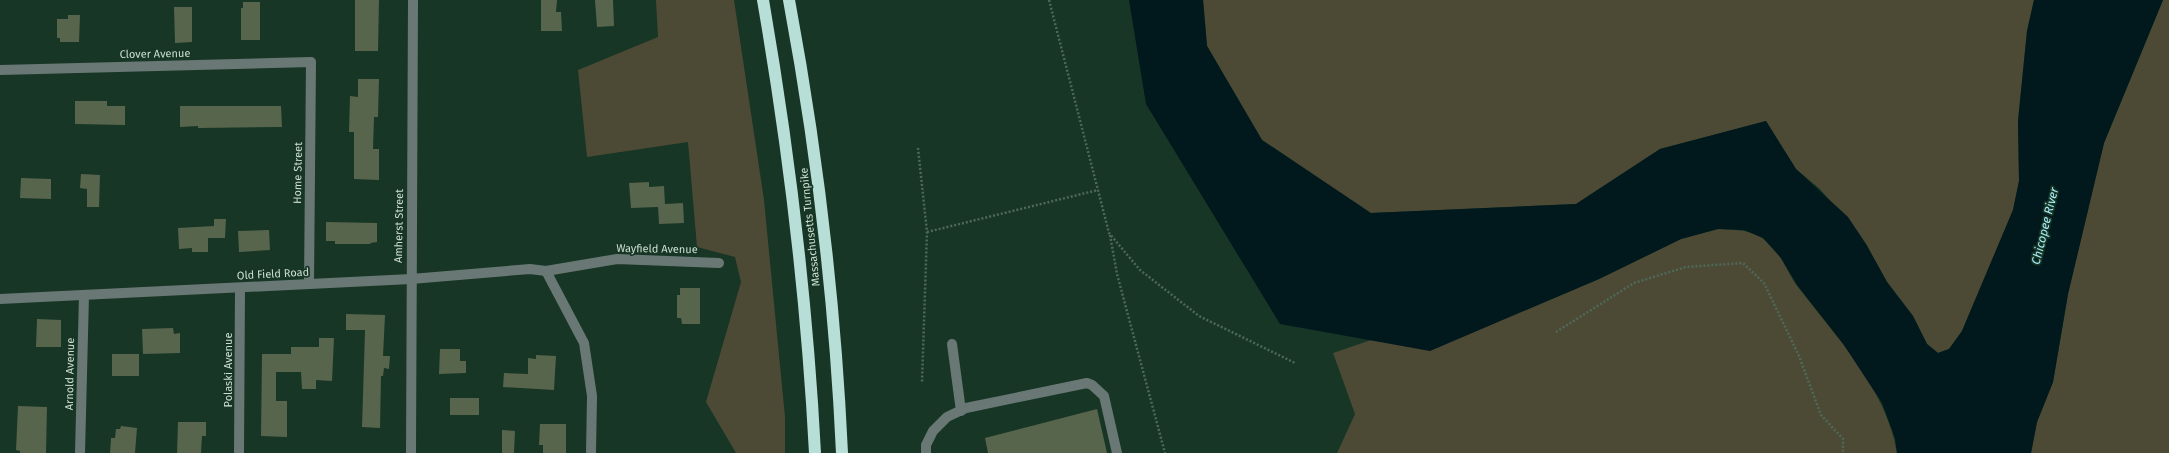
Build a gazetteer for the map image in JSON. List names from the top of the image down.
{
  "streets": {
    "highway": ["Massachusetts Turnpike"],
    "street": [
      "Clover Avenue",
      "Home Street",
      "Amherst Street",
      "Wayfield Avenue",
      "Old Field Road",
      "Polaski Avenue",
      "Arnold Avenue"
    ]
  },
  "crossings": [
    ["Clover Avenue", "Home Street"],
    ["Home Street", "Old Field Road"],
    ["Amherst Street", "Old Field Road"],
    ["Wayfield Avenue", "Old Field Road"],
    ["Old Field Road", "Polaski Avenue"],
    ["Old Field Road", "Arnold Avenue"]
  ],
  "water": ["Chicopee River"]
}
